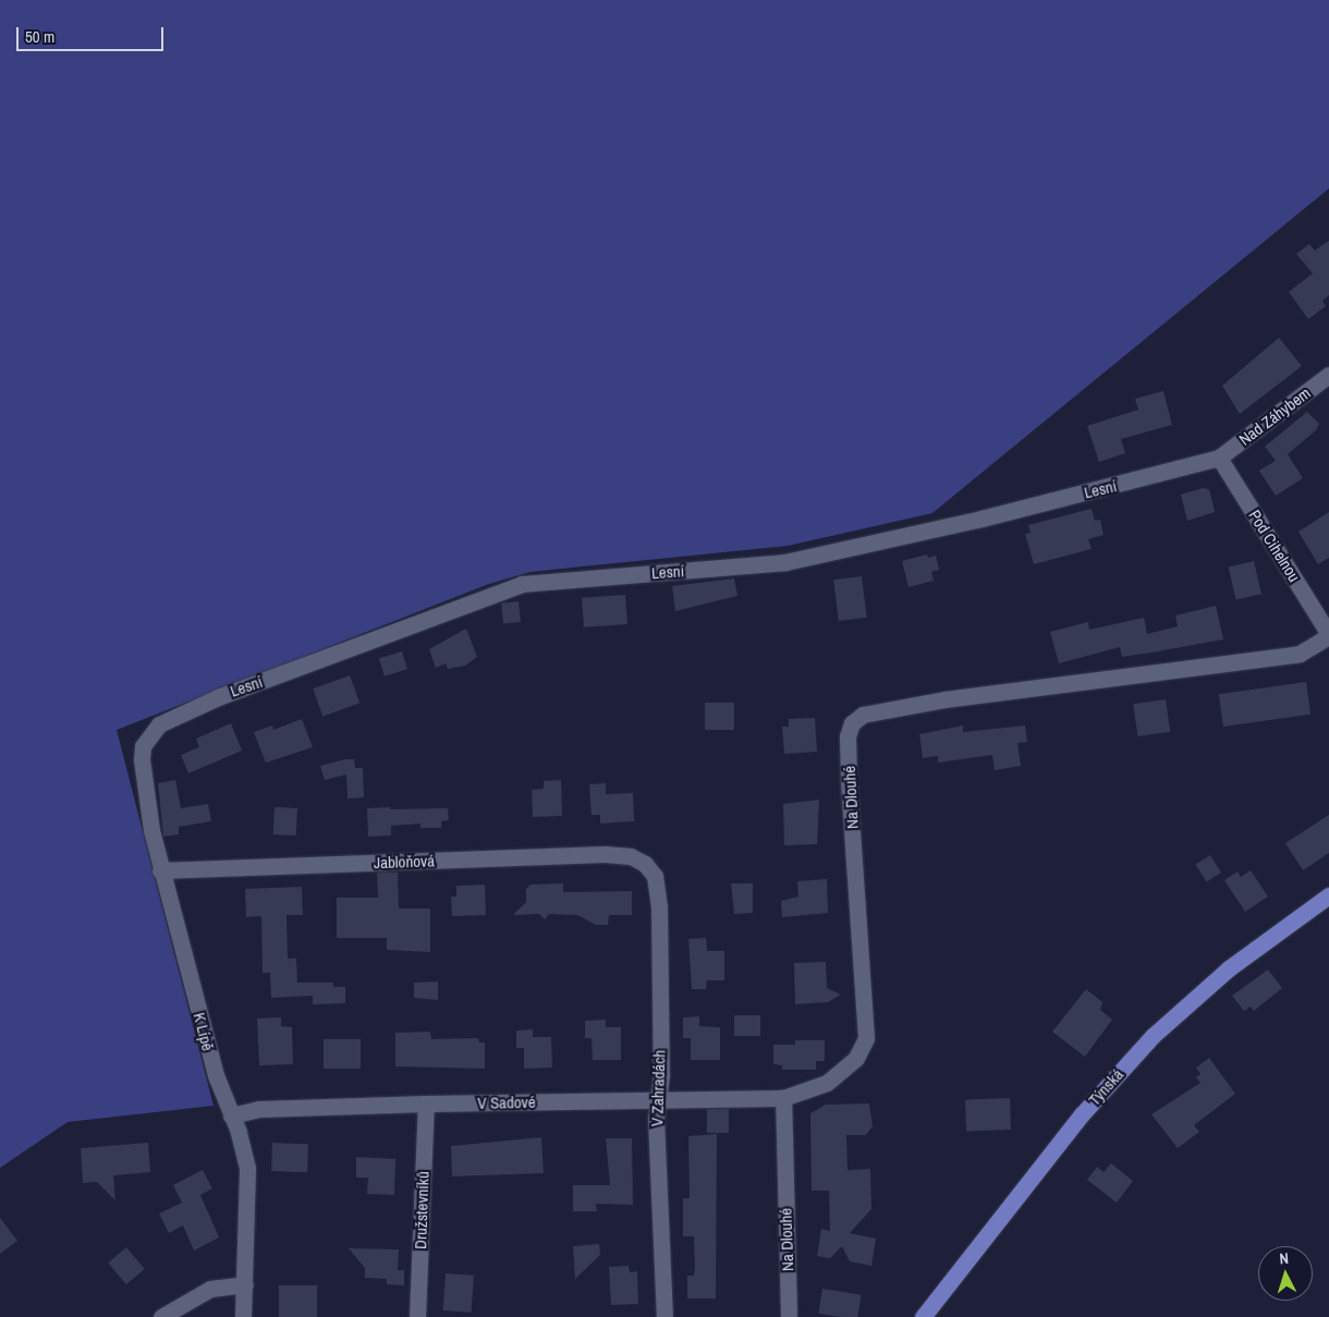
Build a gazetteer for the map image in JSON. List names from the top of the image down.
{
  "streets": {
    "main road": ["Týnská"],
    "street": [
      "Nad Záhybem",
      "Lesní",
      "Pod Cihelnou",
      "Na Dlouhé",
      "Jabloňová",
      "K Lípě",
      "V Zahradách",
      "V Sadové",
      "Družstevníků"
    ]
  },
  "crossings": [
    ["Nad Záhybem", "Lesní"],
    ["Nad Záhybem", "Pod Cihelnou"],
    ["Lesní", "Pod Cihelnou"],
    ["Lesní", "K Lípě"],
    ["Pod Cihelnou", "Na Dlouhé"],
    ["Na Dlouhé", "V Sadové"],
    ["Jabloňová", "K Lípě"],
    ["Jabloňová", "V Zahradách"],
    ["K Lípě", "V Sadové"],
    ["V Zahradách", "V Sadové"],
    ["V Sadové", "Družstevníků"]
  ],
  "scale_bar": "50 m",
  "north": "top"
}
